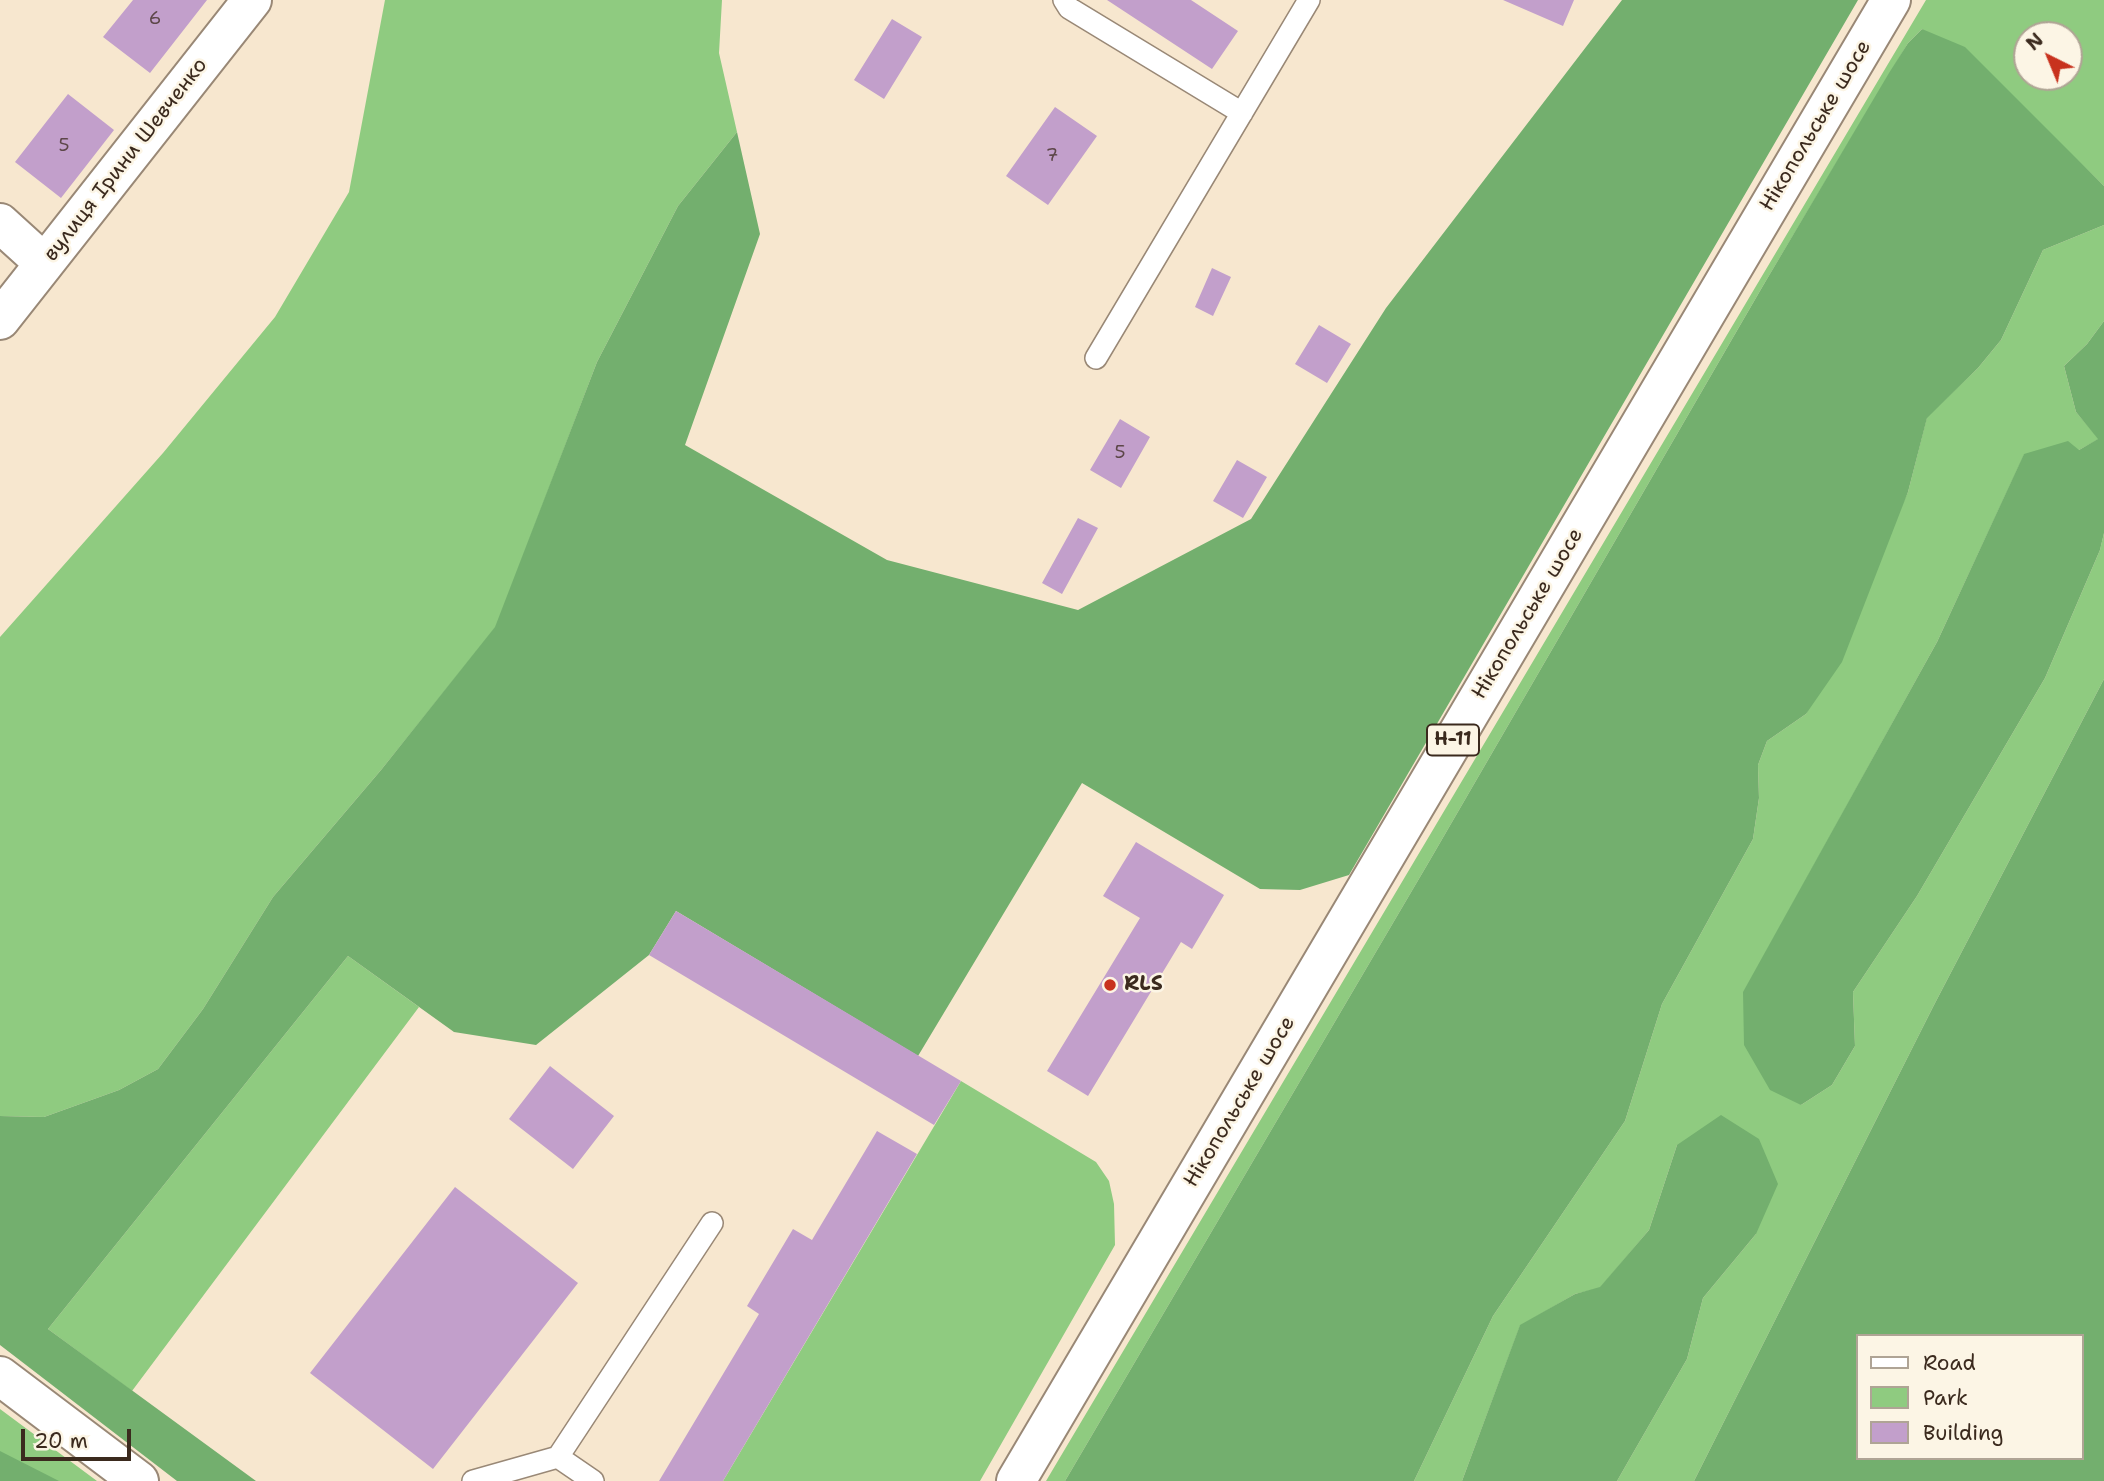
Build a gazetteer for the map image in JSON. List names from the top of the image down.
{
  "streets": {
    "main road": ["Нікопольське шосе", "вулиця Ірини Шевченко", "Н-11"]
  },
  "places": ["RLS"],
  "house_numbers": [
    "6",
    "5",
    "7",
    "5"
  ],
  "legend": ["Road", "Park", "Building"],
  "scale_bar": "20 m",
  "north": "top left"
}
